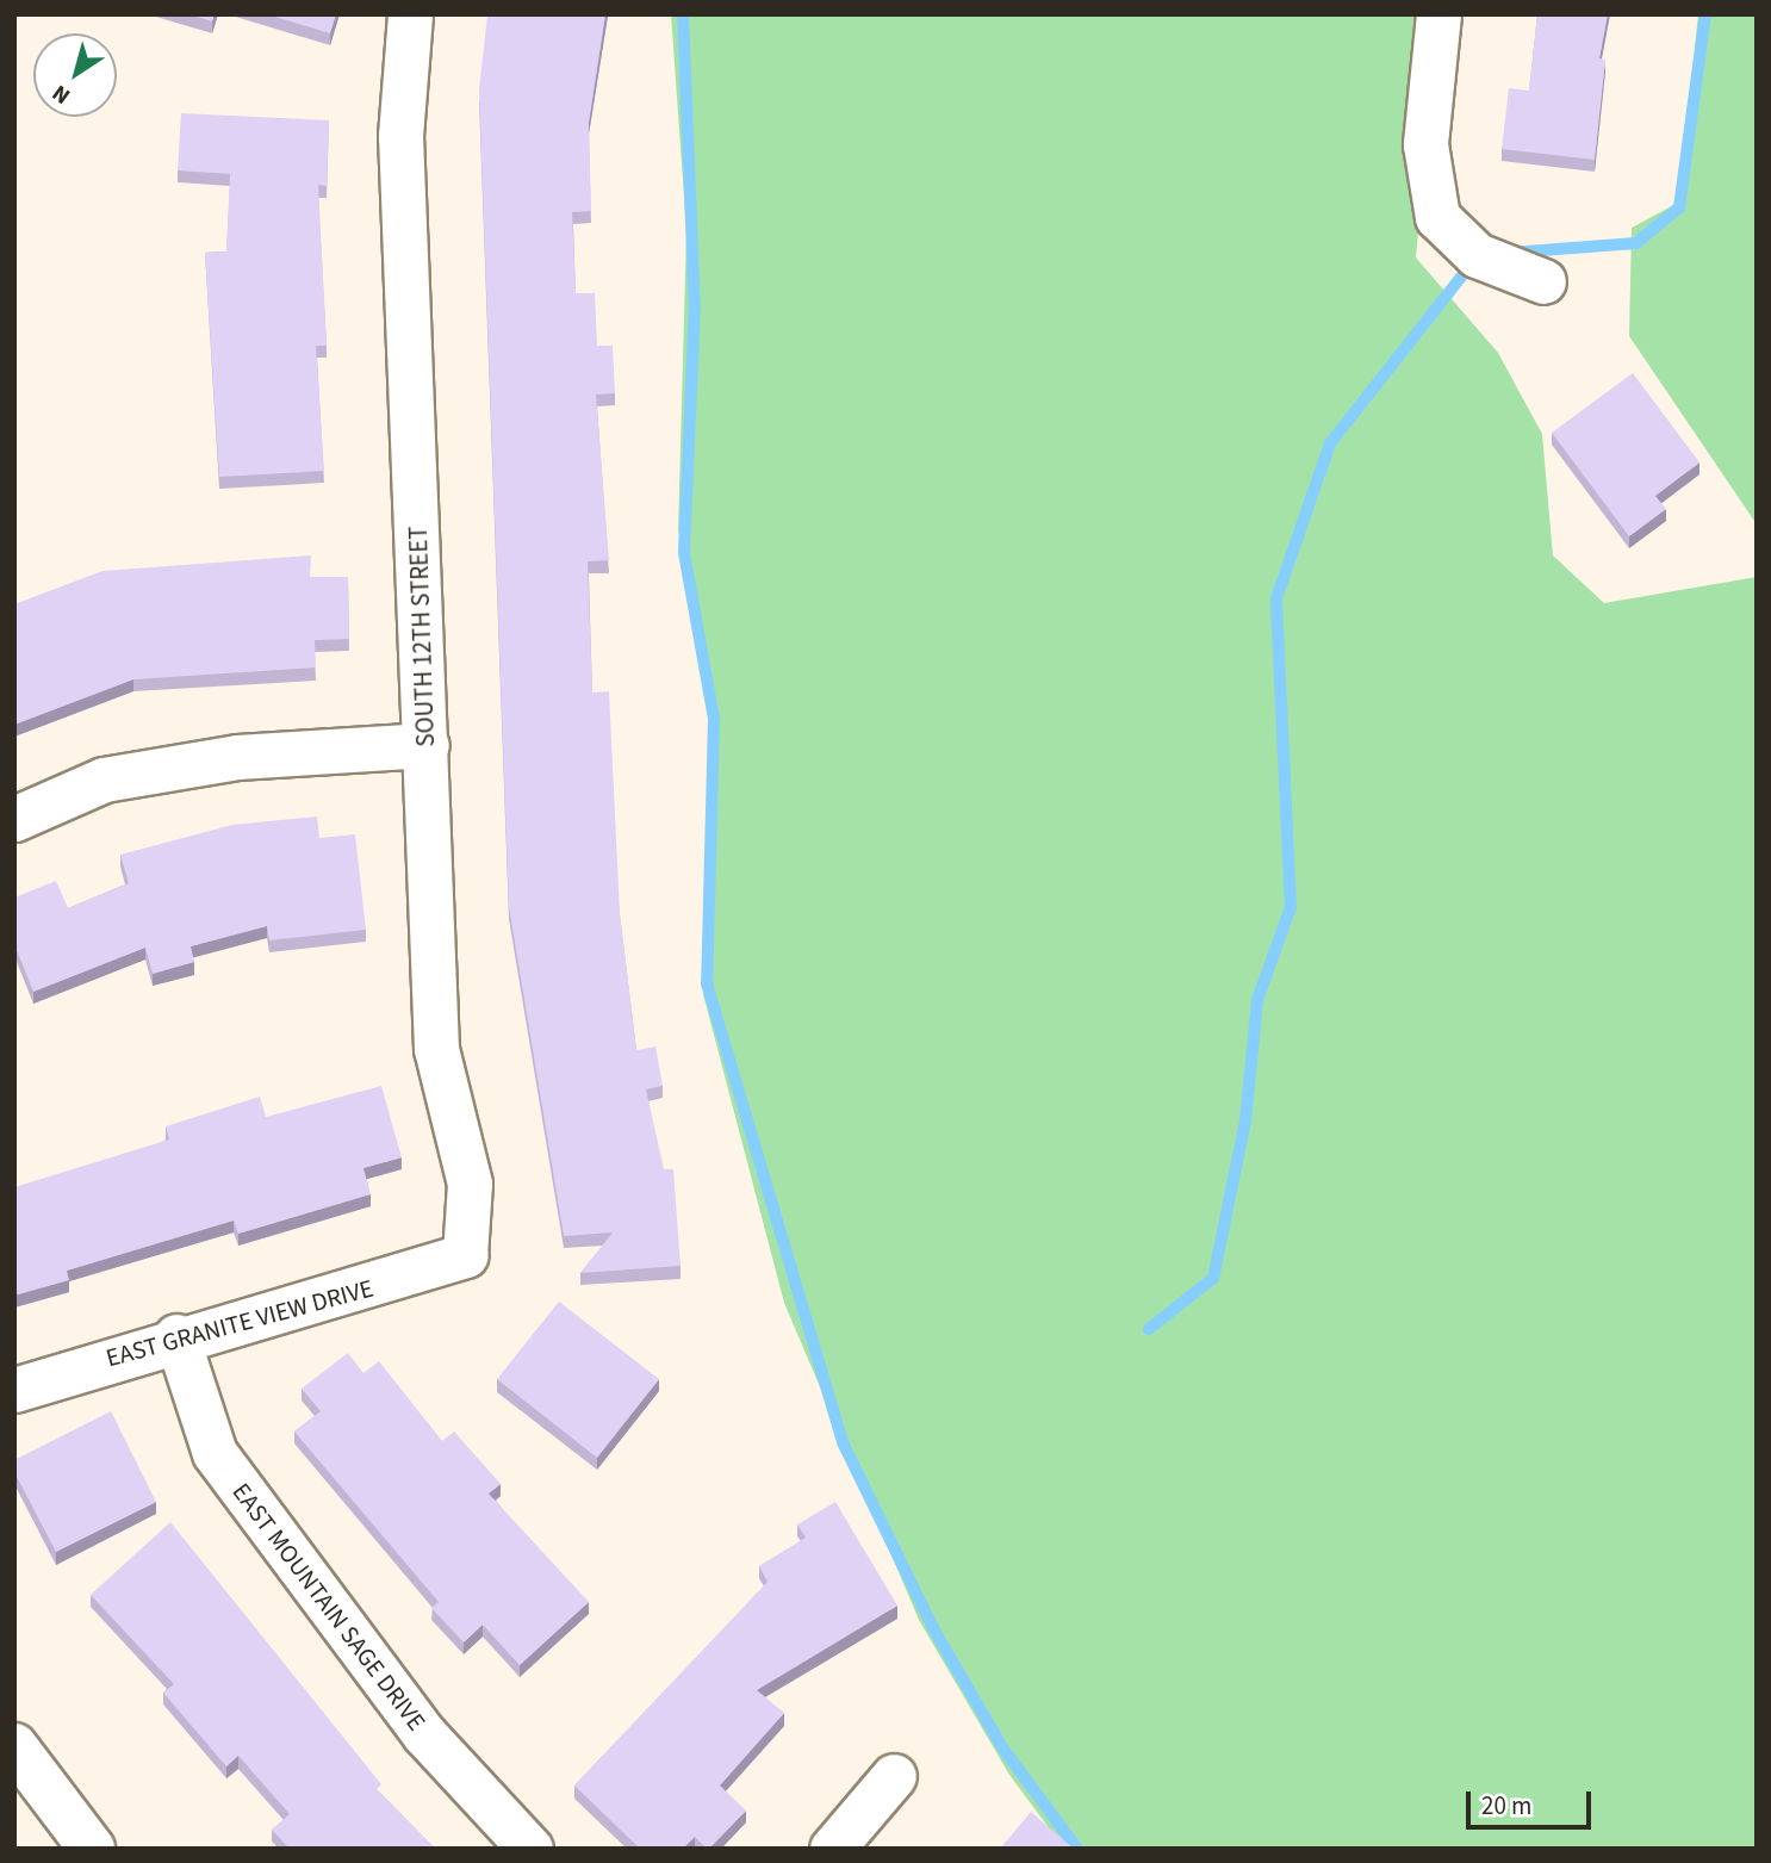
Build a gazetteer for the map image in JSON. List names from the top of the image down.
{
  "streets": {
    "street": ["SOUTH 12TH STREET", "EAST GRANITE VIEW DRIVE", "EAST MOUNTAIN SAGE DRIVE"]
  },
  "crossings": [
    ["SOUTH 12TH STREET", "EAST GRANITE VIEW DRIVE"],
    ["EAST GRANITE VIEW DRIVE", "EAST MOUNTAIN SAGE DRIVE"]
  ],
  "scale_bar": "20 m",
  "north": "bottom left"
}
